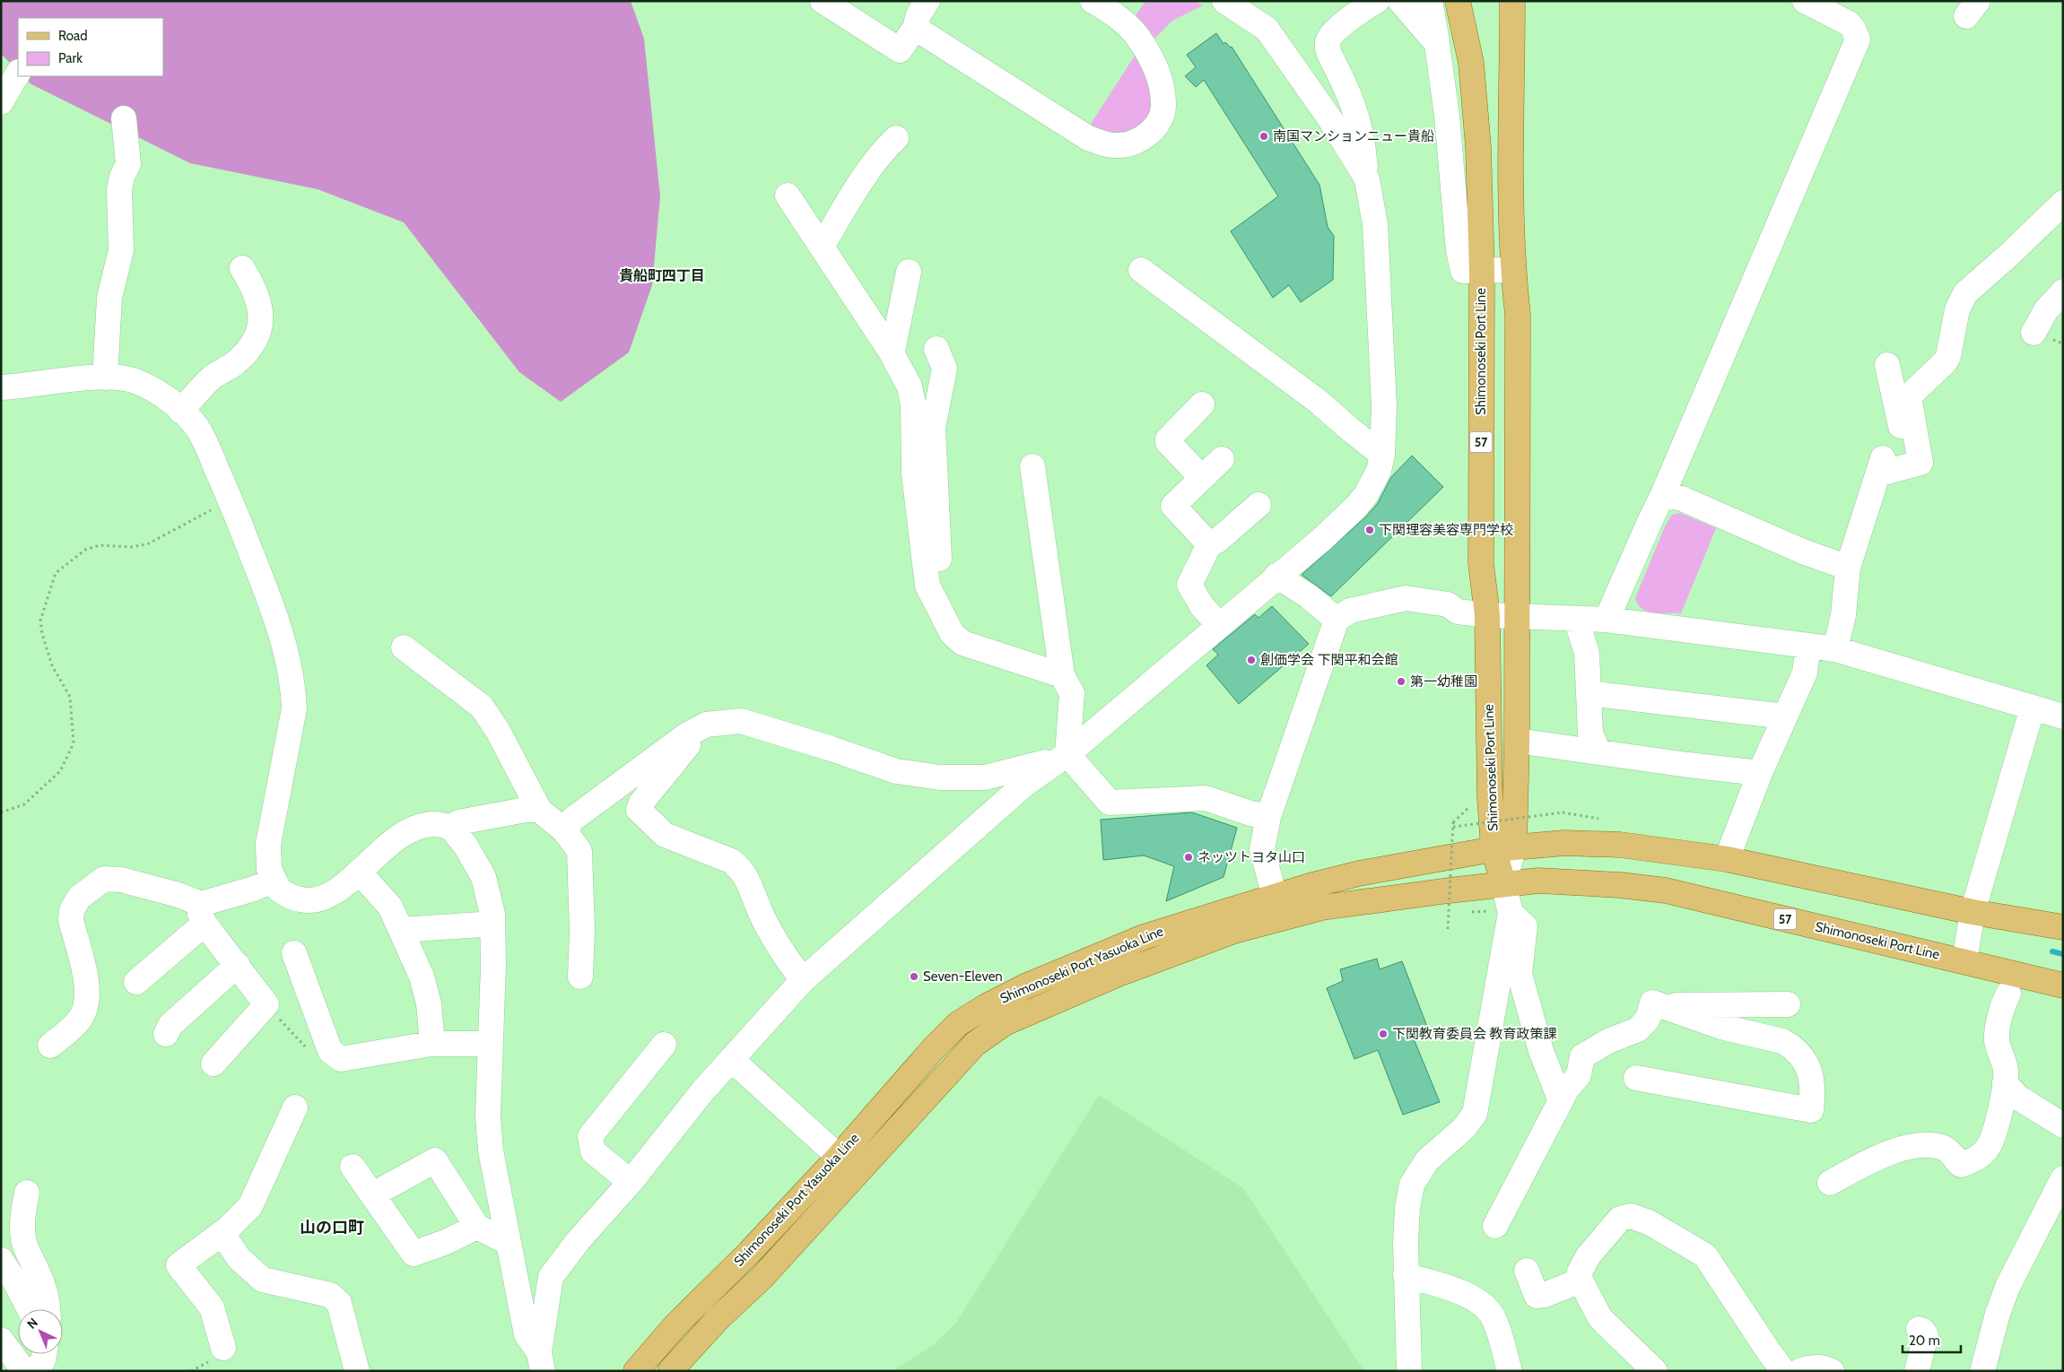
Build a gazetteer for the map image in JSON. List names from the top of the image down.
{
  "streets": {
    "main road": ["Shimonoseki Port Line", "57", "Shimonoseki Port Yasuoka Line"]
  },
  "crossings": [
    ["Shimonoseki Port Line", "Shimonoseki Port Yasuoka Line"]
  ],
  "districts": ["貴船町四丁目", "山の口町"],
  "places": [
    "南国マンションニュー貴船",
    "下関理容美容専門学校",
    "創価学会 下関平和会館",
    "第一幼稚園",
    "ネッツトヨタ山口",
    "Seven-Eleven",
    "下関教育委員会 教育政策課"
  ],
  "legend": ["Road", "Park"],
  "scale_bar": "20 m",
  "north": "top left"
}
